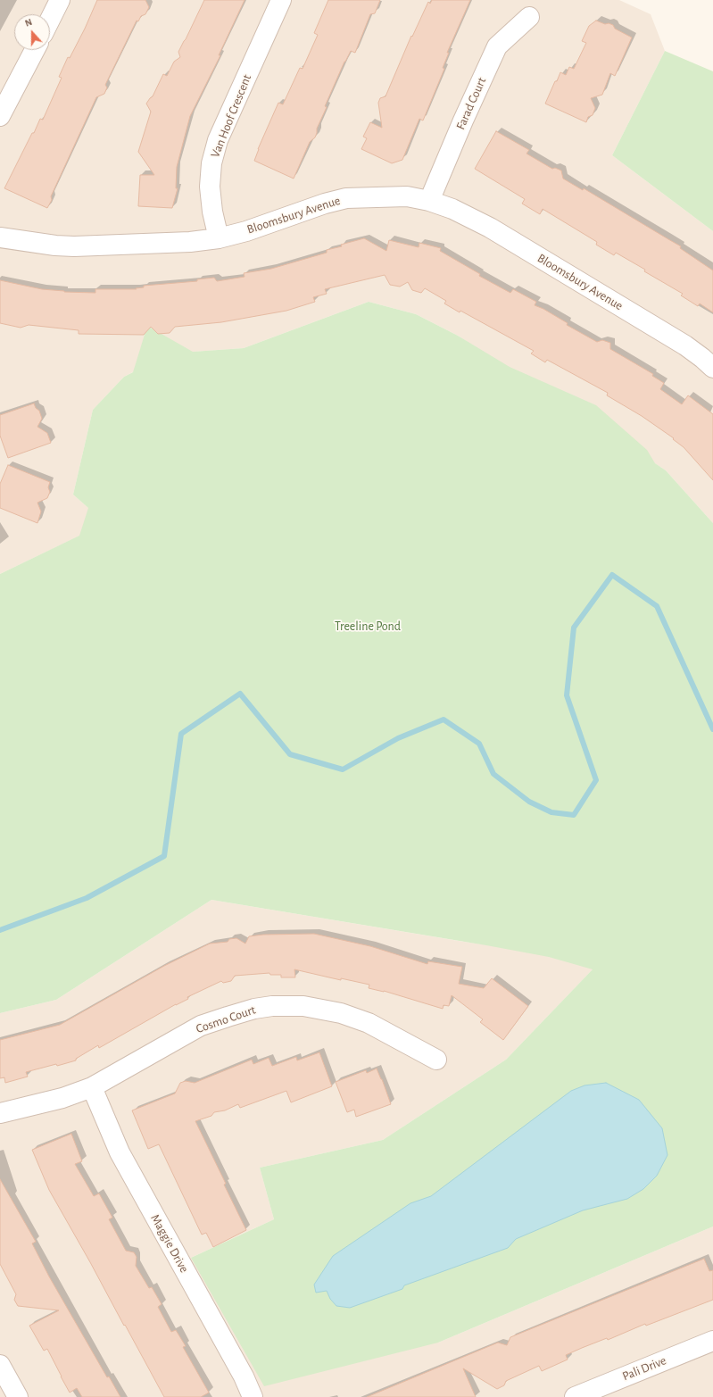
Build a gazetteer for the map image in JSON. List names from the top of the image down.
{
  "streets": {
    "street": [
      "Farad Court",
      "Van Hoof Crescent",
      "Bloomsbury Avenue",
      "Cosmo Court",
      "Maggie Drive",
      "Pali Drive"
    ]
  },
  "crossings": [
    ["Farad Court", "Bloomsbury Avenue"],
    ["Van Hoof Crescent", "Bloomsbury Avenue"],
    ["Cosmo Court", "Maggie Drive"]
  ],
  "parks": ["Treeline Pond"],
  "north": "top"
}
